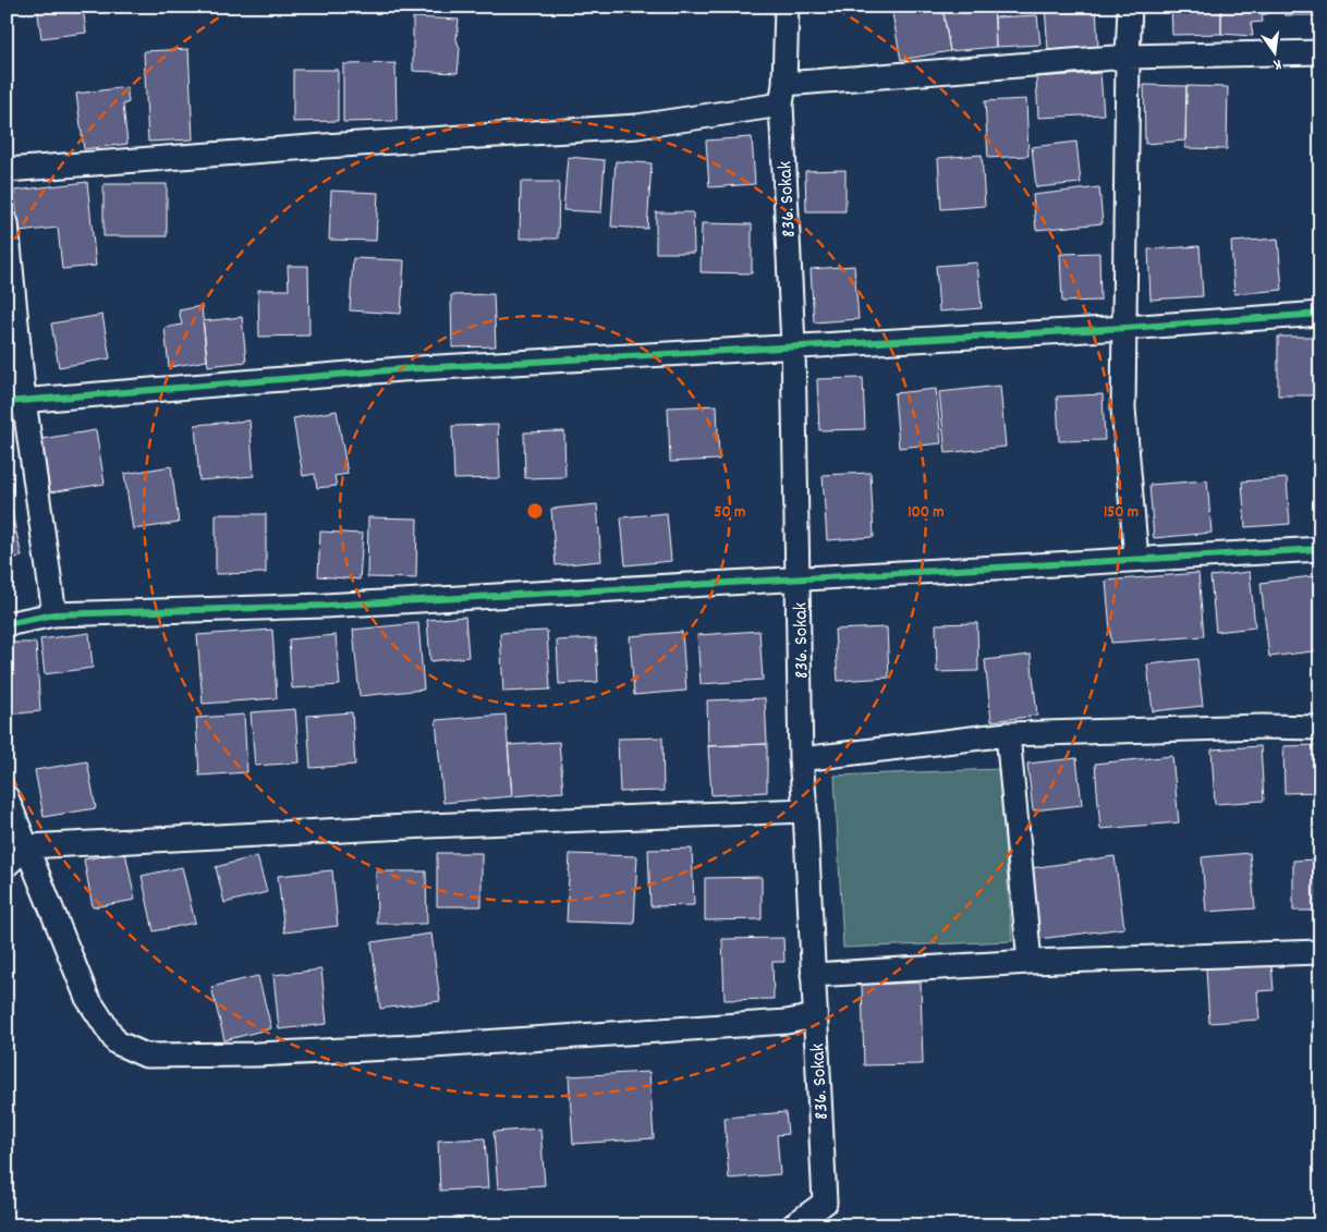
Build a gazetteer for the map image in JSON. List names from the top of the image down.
{
  "streets": {
    "street": ["836. Sokak"]
  },
  "north": "bottom",
  "rings": ["50 m", "100 m", "150 m"]
}
